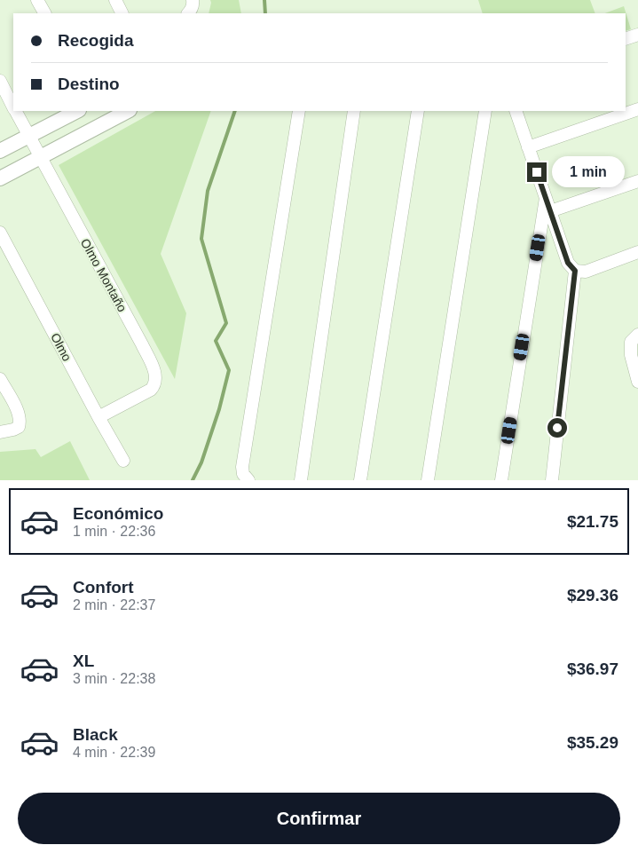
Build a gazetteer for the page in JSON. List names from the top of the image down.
{
  "streets": {
    "street": ["Olmo Montaño", "Olmo"]
  },
  "crossings": [
    ["Olmo Montaño", "Olmo"]
  ],
  "page": {
    "banner": ["Recogida", "Destino"],
    "bubble": "1 min",
    "list": [
      {
        "name": "Económico",
        "note": "1 min · 22:36",
        "value": "$21.75"
      },
      {
        "name": "Confort",
        "note": "2 min · 22:37",
        "value": "$29.36"
      },
      {
        "name": "XL",
        "note": "3 min · 22:38",
        "value": "$36.97"
      },
      {
        "name": "Black",
        "note": "4 min · 22:39",
        "value": "$35.29"
      }
    ],
    "buttons": "Confirmar"
  }
}
